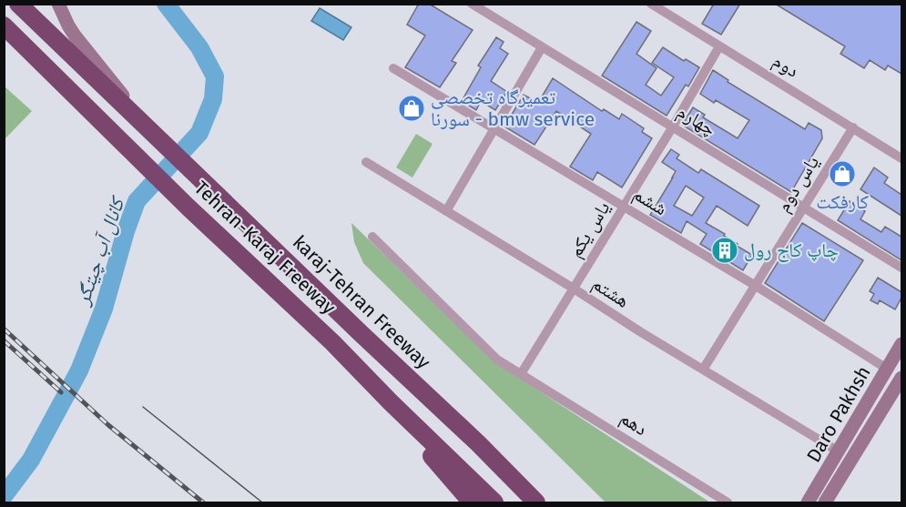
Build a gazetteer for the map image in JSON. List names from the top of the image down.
{
  "streets": {
    "highway": ["Tehran-Karaj Freeway", "karaj-Tehran Freeway"],
    "street": [
      "دوم",
      "چهارم",
      "یاس دوم",
      "ششم",
      "یاس یکم",
      "هشتم",
      "Daro Pakhsh",
      "دهم"
    ]
  },
  "crossings": [
    ["دوم", "یاس دوم"],
    ["دوم", "یاس یکم"],
    ["چهارم", "یاس دوم"],
    ["چهارم", "یاس یکم"],
    ["یاس دوم", "ششم"],
    ["یاس دوم", "هشتم"],
    ["ششم", "یاس یکم"],
    ["ششم", "Daro Pakhsh"],
    ["یاس یکم", "هشتم"],
    ["یاس یکم", "دهم"],
    ["هشتم", "Daro Pakhsh"]
  ],
  "water": ["کانال آب چیتگر"],
  "places": {
    "shop": ["تعمیرگاه تخصصی سورنا - bmw service", "کارفکت"],
    "building": ["چاپ کاج رول"]
  }
}
